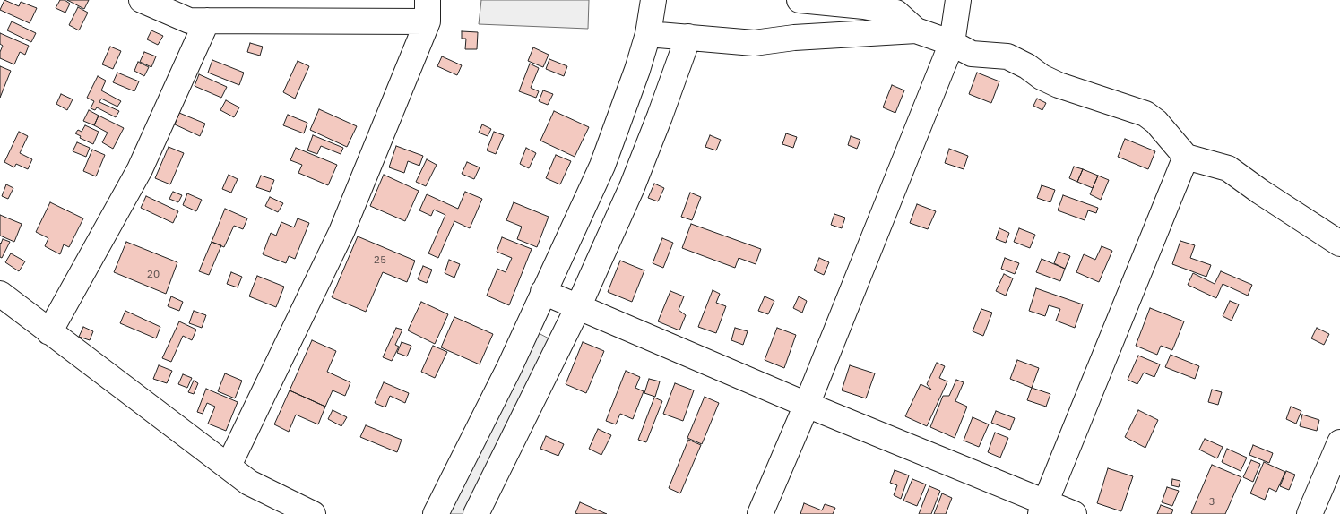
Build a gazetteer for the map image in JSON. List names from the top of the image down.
{
  "house_numbers": ["25", "20", "3"]
}
